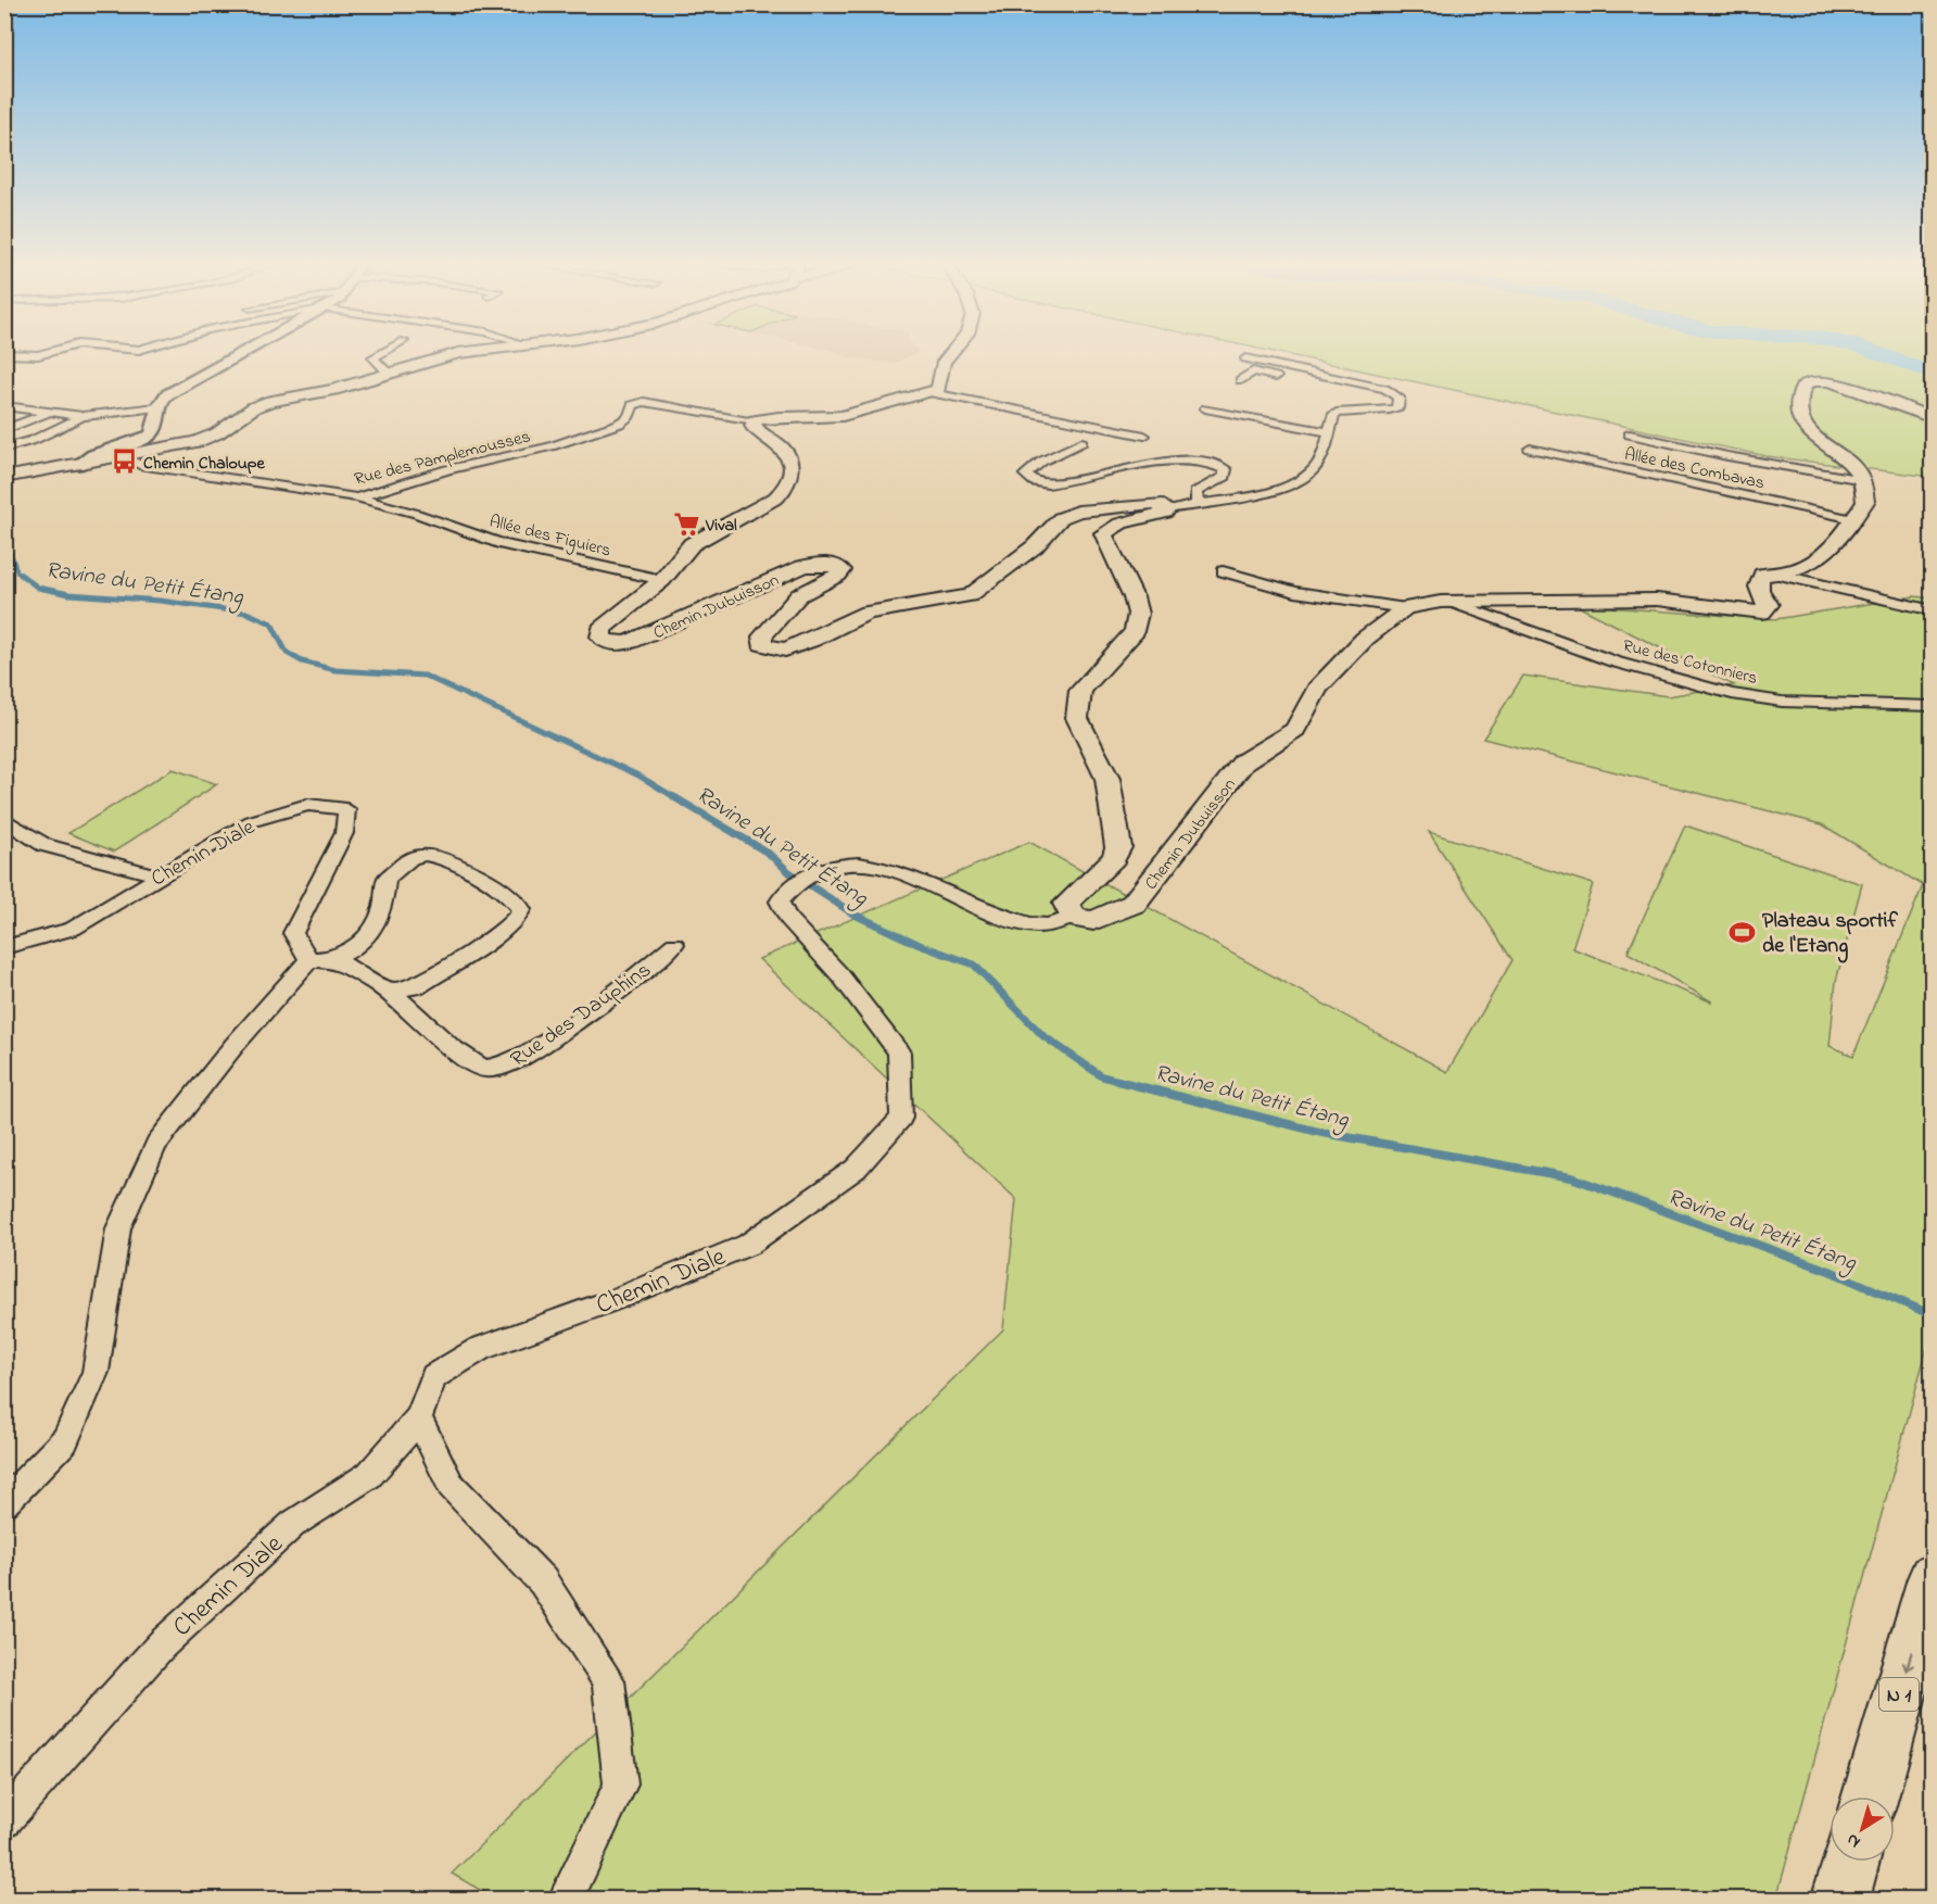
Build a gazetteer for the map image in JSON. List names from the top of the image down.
{
  "streets": {
    "highway": ["N 1"],
    "main road": ["Chemin Dubuisson"],
    "street": [
      "Rue des Pamplemousses",
      "Allée des Combavas",
      "Allée des Figuiers",
      "Rue des Cotonniers",
      "Chemin Diale",
      "Rue des Dauphins"
    ]
  },
  "crossings": [
    ["Rue des Pamplemousses", "Allée des Figuiers"],
    ["Rue des Pamplemousses", "Chemin Dubuisson"],
    ["Allée des Figuiers", "Chemin Dubuisson"],
    ["Chemin Dubuisson", "Rue des Cotonniers"],
    ["Chemin Dubuisson", "Chemin Diale"]
  ],
  "water": ["Ravine du Petit Étang"],
  "places": {
    "bus stop": ["Chemin Chaloupe"],
    "supermarket": ["Vival"],
    "sports": ["Plateau sportif de l'Etang"]
  },
  "north": "bottom left"
}
